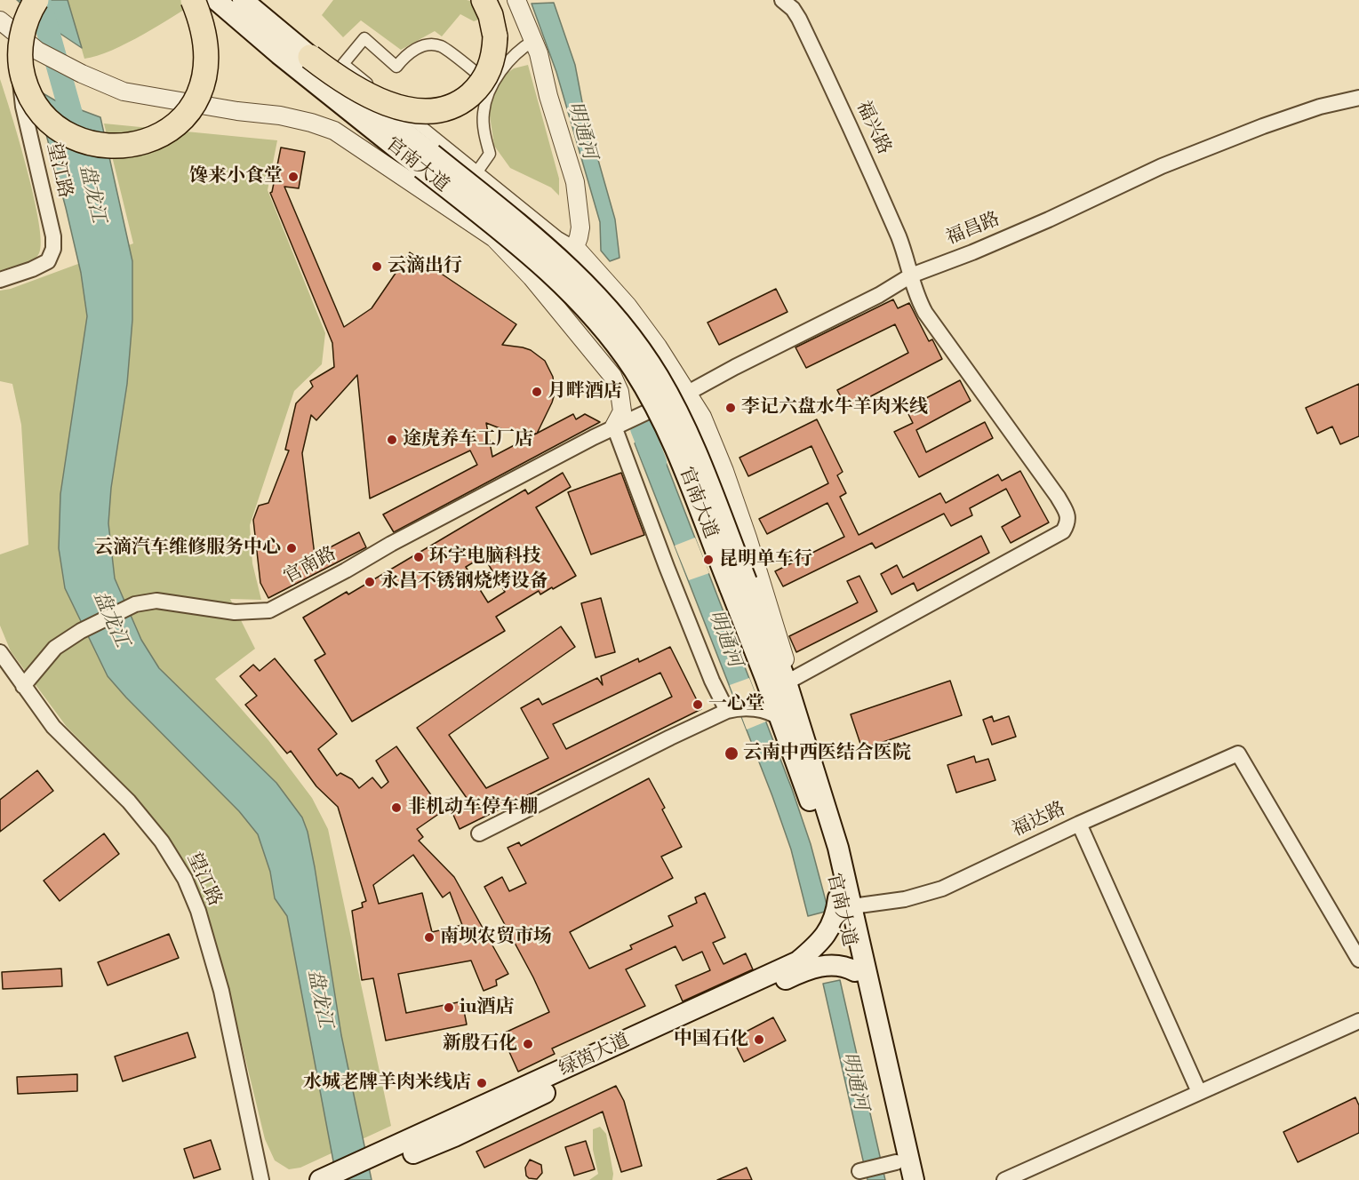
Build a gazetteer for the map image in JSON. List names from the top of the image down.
{
  "streets": {
    "main road": ["官南大道", "绿茵大道"],
    "street": [
      "福兴路",
      "望江路",
      "福昌路",
      "官南路",
      "福达路"
    ]
  },
  "crossings": [
    ["福兴路", "官南大道"],
    ["福兴路", "福昌路"],
    ["官南大道", "福达路"],
    ["官南大道", "绿茵大道"],
    ["望江路", "官南路"],
    ["福昌路", "官南路"],
    ["福达路", "绿茵大道"]
  ],
  "water": ["明通河", "盘龙江"],
  "places": [
    "馋来小食堂",
    "云滴出行",
    "月畔酒店",
    "李记六盘水牛羊肉米线",
    "途虎养车工厂店",
    "云滴汽车维修服务中心",
    "环宇电脑科技",
    "昆明单车行",
    "永昌不锈钢烧烤设备",
    "一心堂",
    "云南中西医结合医院",
    "非机动车停车棚",
    "南坝农贸市场",
    "iu酒店",
    "中国石化",
    "新殷石化",
    "水城老牌羊肉米线店"
  ]
}
